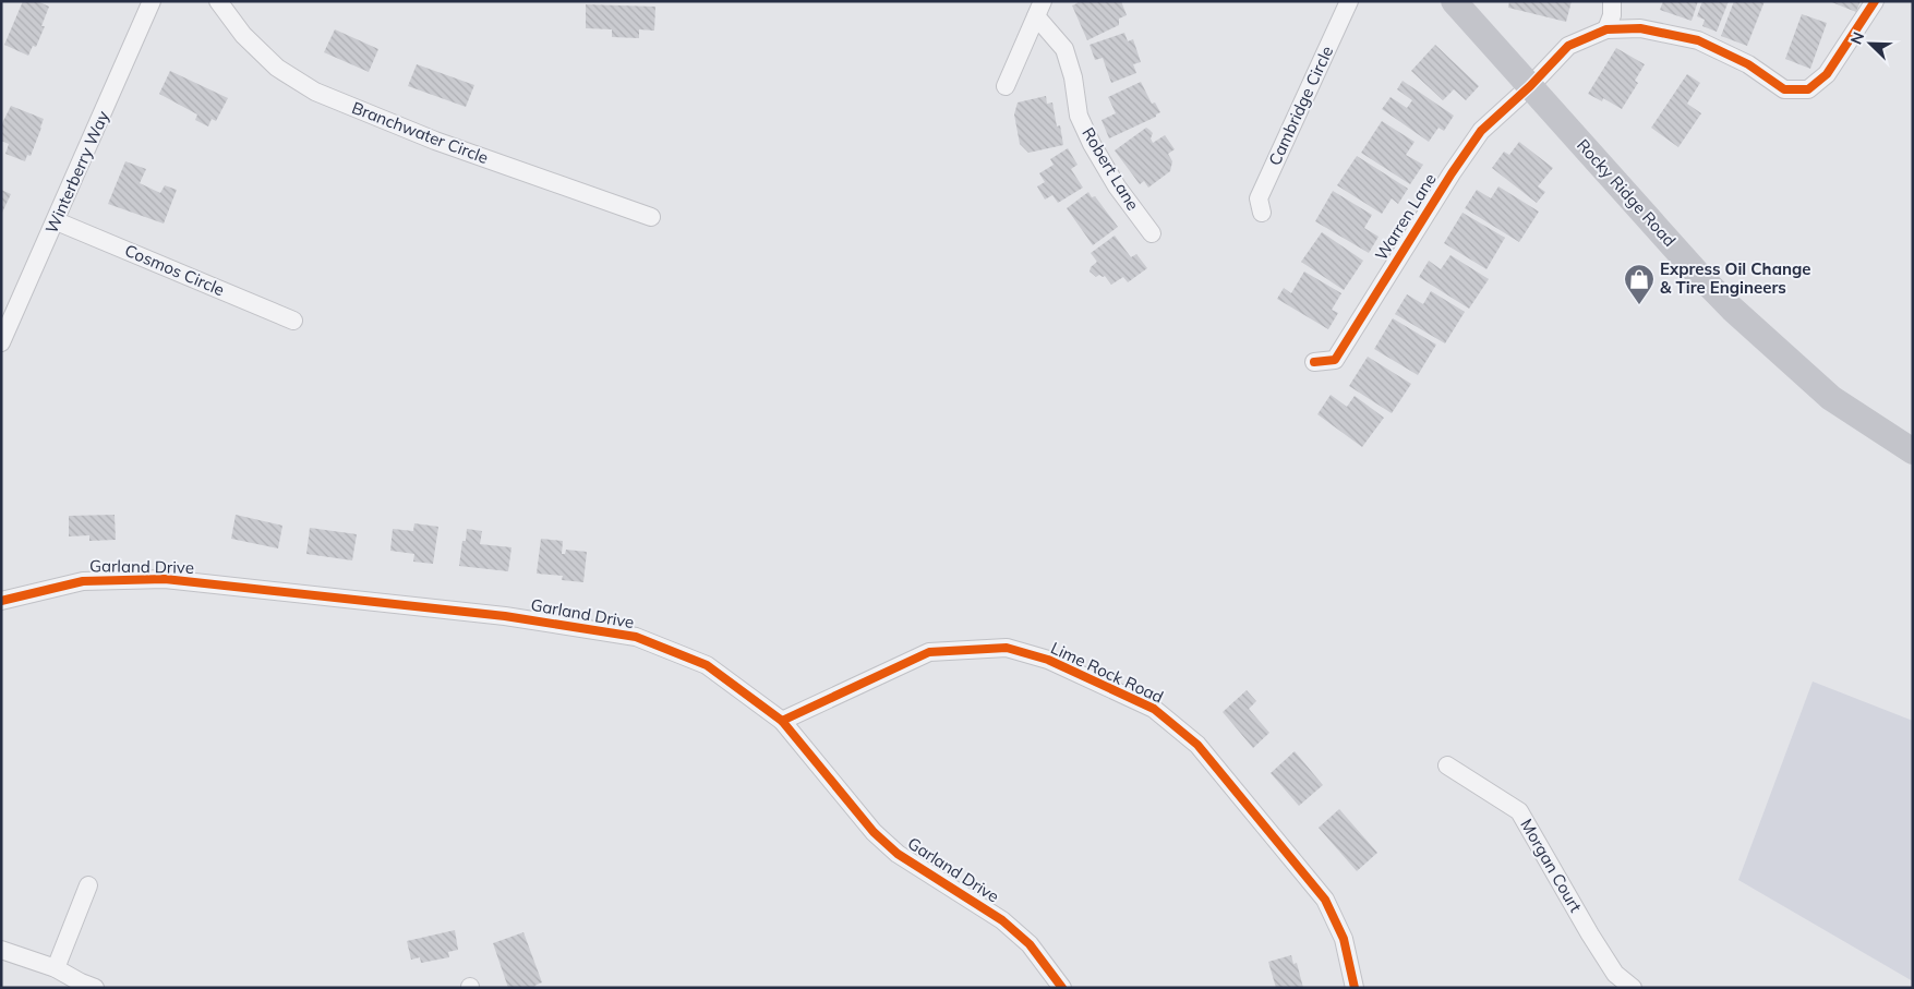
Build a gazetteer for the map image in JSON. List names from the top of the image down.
{
  "streets": {
    "main road": ["Rocky Ridge Road"],
    "street": [
      "Cambridge Circle",
      "Branchwater Circle",
      "Robert Lane",
      "Winterberry Way",
      "Warren Lane",
      "Cosmos Circle",
      "Garland Drive",
      "Lime Rock Road",
      "Morgan Court"
    ]
  },
  "crossings": [
    ["Winterberry Way", "Cosmos Circle"],
    ["Rocky Ridge Road", "Warren Lane"],
    ["Garland Drive", "Lime Rock Road"]
  ],
  "places": {
    "shop": ["Express Oil Change & Tire Engineers"]
  },
  "north": "top left"
}
